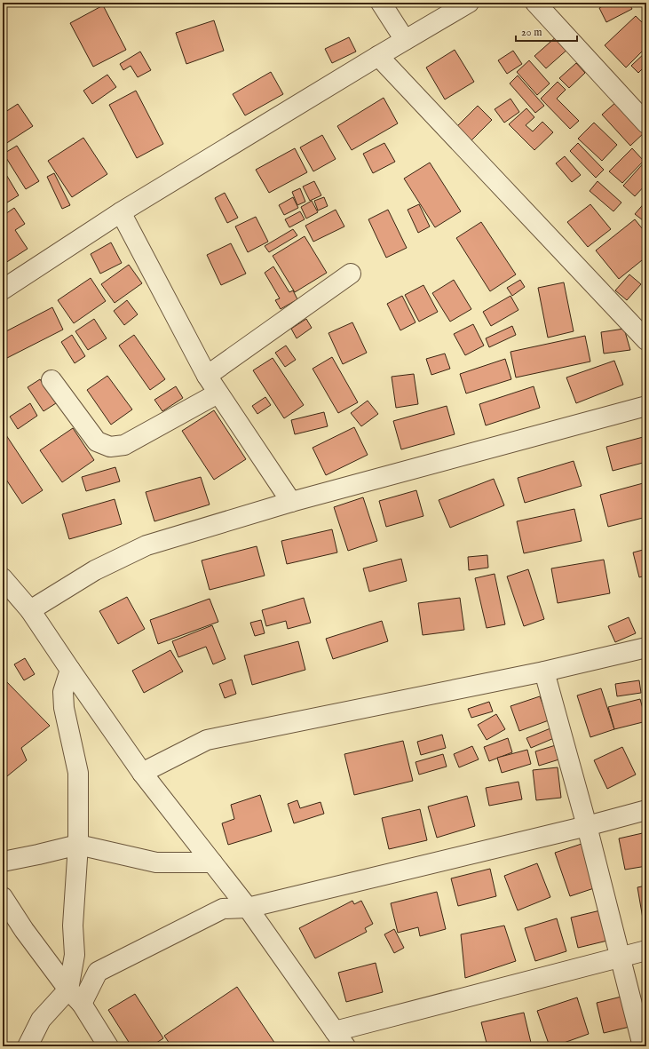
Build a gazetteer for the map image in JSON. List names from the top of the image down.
{
  "scale_bar": "20 m"
}
